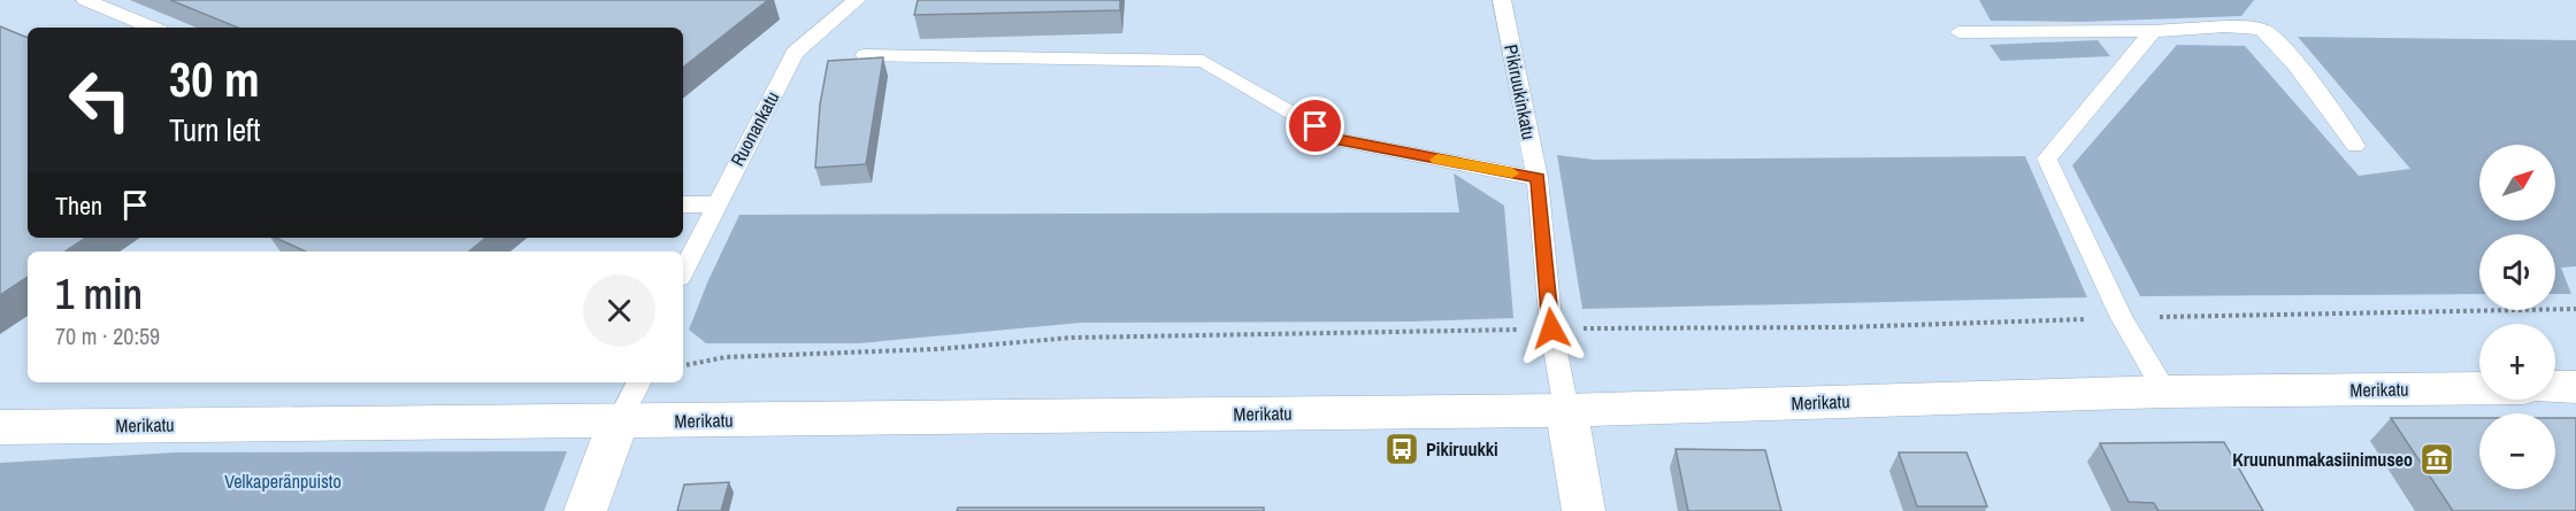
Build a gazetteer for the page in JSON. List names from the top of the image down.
{
  "streets": {
    "street": ["Pikiruukinkatu", "Merikatu"],
    "lane": ["Ruonankatu"]
  },
  "crossings": [
    ["Pikiruukinkatu", "Merikatu"]
  ],
  "parks": ["Velkaperänpuisto"],
  "places": {
    "bus stop": ["Pikiruukki"],
    "museum": ["Kruununmakasiinimuseo"]
  },
  "north": "top right",
  "page": {
    "turn": ["30 m", "Turn left"],
    "map_buttons": ["+", "−"],
    "then": "Then",
    "heading": ["1 min", "70 m · 20:59"]
  }
}
